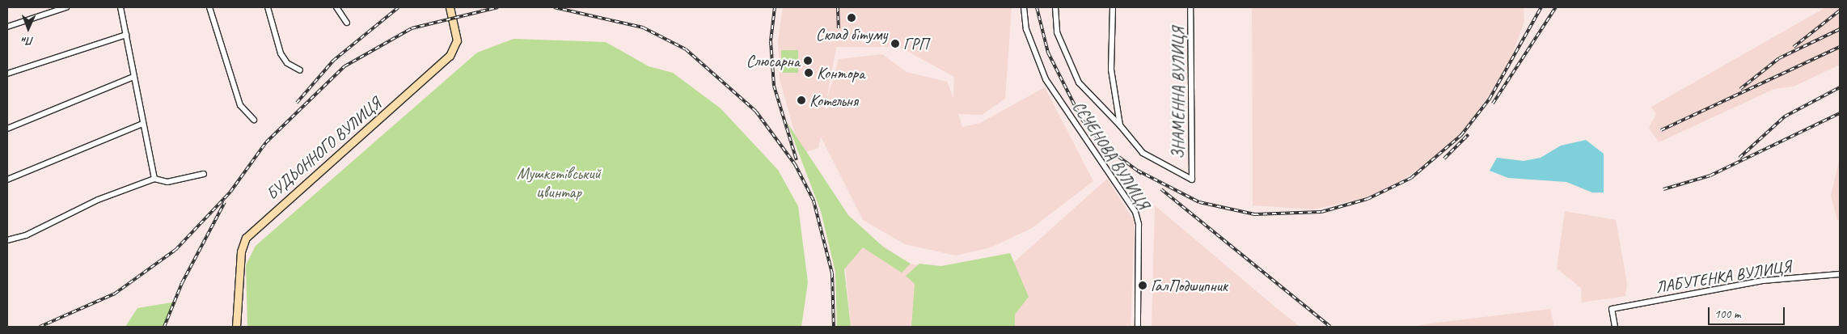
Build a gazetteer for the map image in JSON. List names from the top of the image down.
{
  "streets": {
    "main road": ["БУДЬОННОГО ВУЛИЦЯ"],
    "street": ["ЗНАМЕННА ВУЛИЦЯ", "СЄЧЕНОВА ВУЛИЦЯ", "ЛАБУТЕНКА ВУЛИЦЯ"]
  },
  "parks": ["Мушкетівський цвинтар"],
  "places": [
    "Склад бітуму",
    "ГРП",
    "Слюсарна",
    "Контора",
    "Котельня",
    "ГалПодшипник"
  ],
  "scale_bar": "100 m",
  "north": "bottom"
}
